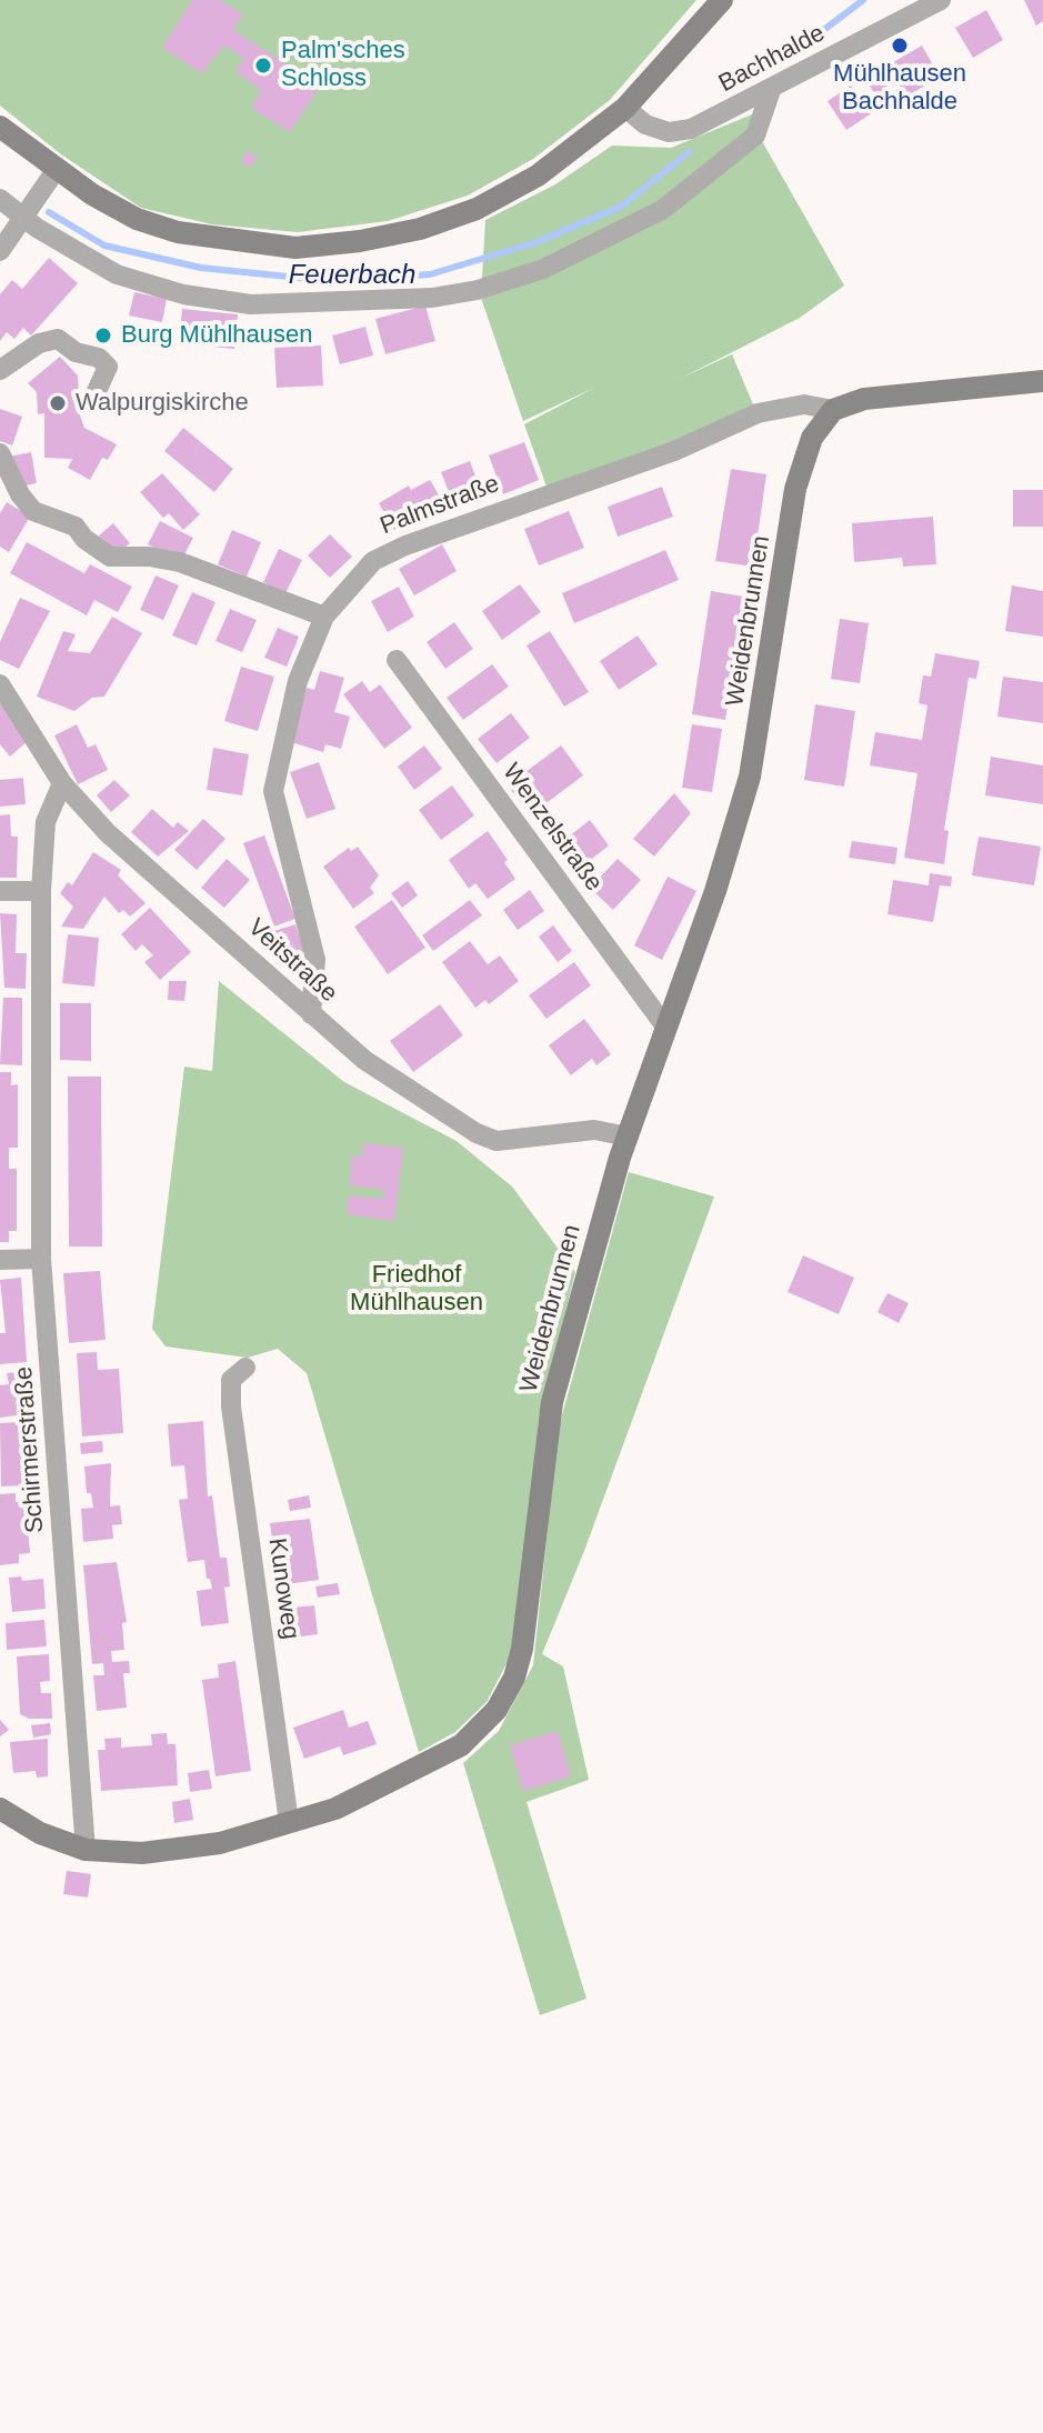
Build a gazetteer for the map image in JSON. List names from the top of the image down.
{
  "streets": {
    "street": [
      "Bachhalde",
      "Palmstraße",
      "Weidenbrunnen",
      "Wenzelstraße",
      "Veitstraße",
      "Schirmerstraße",
      "Kunoweg"
    ]
  },
  "crossings": [
    ["Palmstraße", "Weidenbrunnen"],
    ["Palmstraße", "Veitstraße"],
    ["Weidenbrunnen", "Wenzelstraße"],
    ["Weidenbrunnen", "Veitstraße"],
    ["Weidenbrunnen", "Schirmerstraße"],
    ["Weidenbrunnen", "Kunoweg"],
    ["Veitstraße", "Schirmerstraße"]
  ],
  "water": ["Feuerbach"],
  "parks": ["Friedhof Mühlhausen"],
  "places": [
    "Mühlhausen Bachhalde",
    "Palm'sches Schloss",
    "Burg Mühlhausen",
    "Walpurgiskirche"
  ]
}
